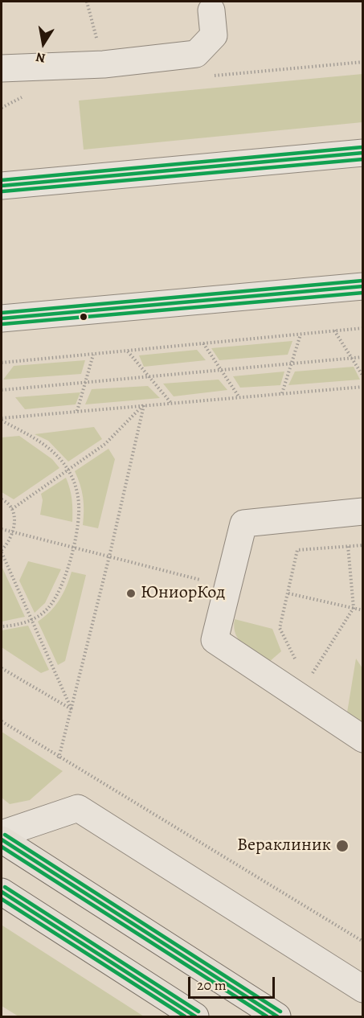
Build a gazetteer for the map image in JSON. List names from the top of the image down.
{
  "places": ["ЮниорКод", "Вераклиник"],
  "scale_bar": "20 m",
  "north": "bottom"
}
